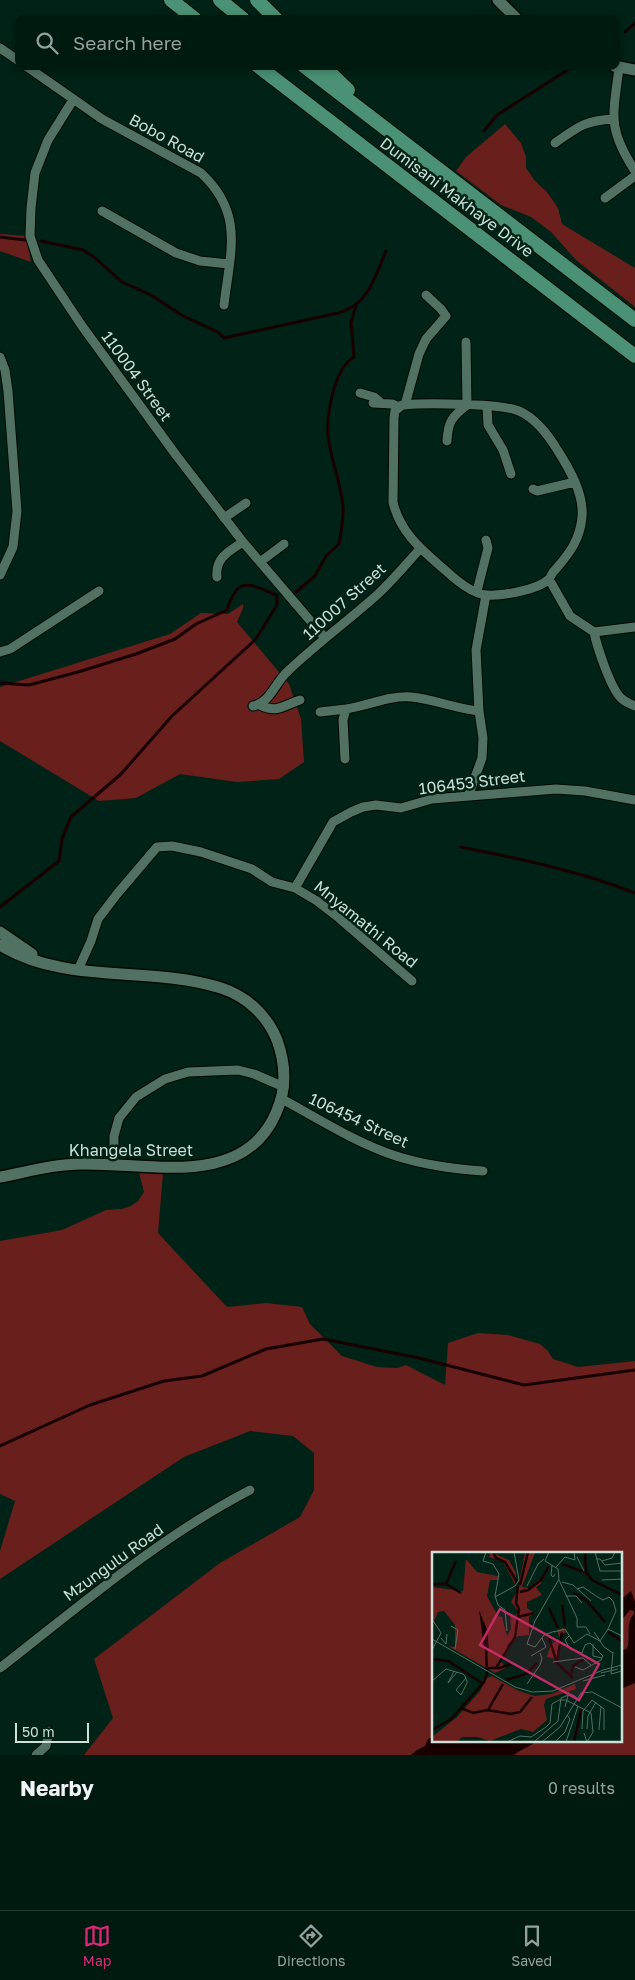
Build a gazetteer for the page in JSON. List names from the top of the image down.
{
  "streets": {
    "main road": ["Dumisani Makhaye Drive"],
    "street": [
      "Bobo Road",
      "110004 Street",
      "110007 Street",
      "106453 Street",
      "Mnyamathi Road",
      "106454 Street",
      "Khangela Street",
      "Mzungulu Road"
    ]
  },
  "crossings": [
    ["Bobo Road", "110004 Street"],
    ["110004 Street", "110007 Street"],
    ["106453 Street", "Mnyamathi Road"],
    ["Mnyamathi Road", "Khangela Street"],
    ["106454 Street", "Khangela Street"]
  ],
  "scale_bar": "50 m",
  "page": {
    "search": "Search here",
    "scale": "50 m",
    "heading": ["Nearby", "0 results"],
    "nav": ["Map", "Directions", "Saved"]
  }
}
